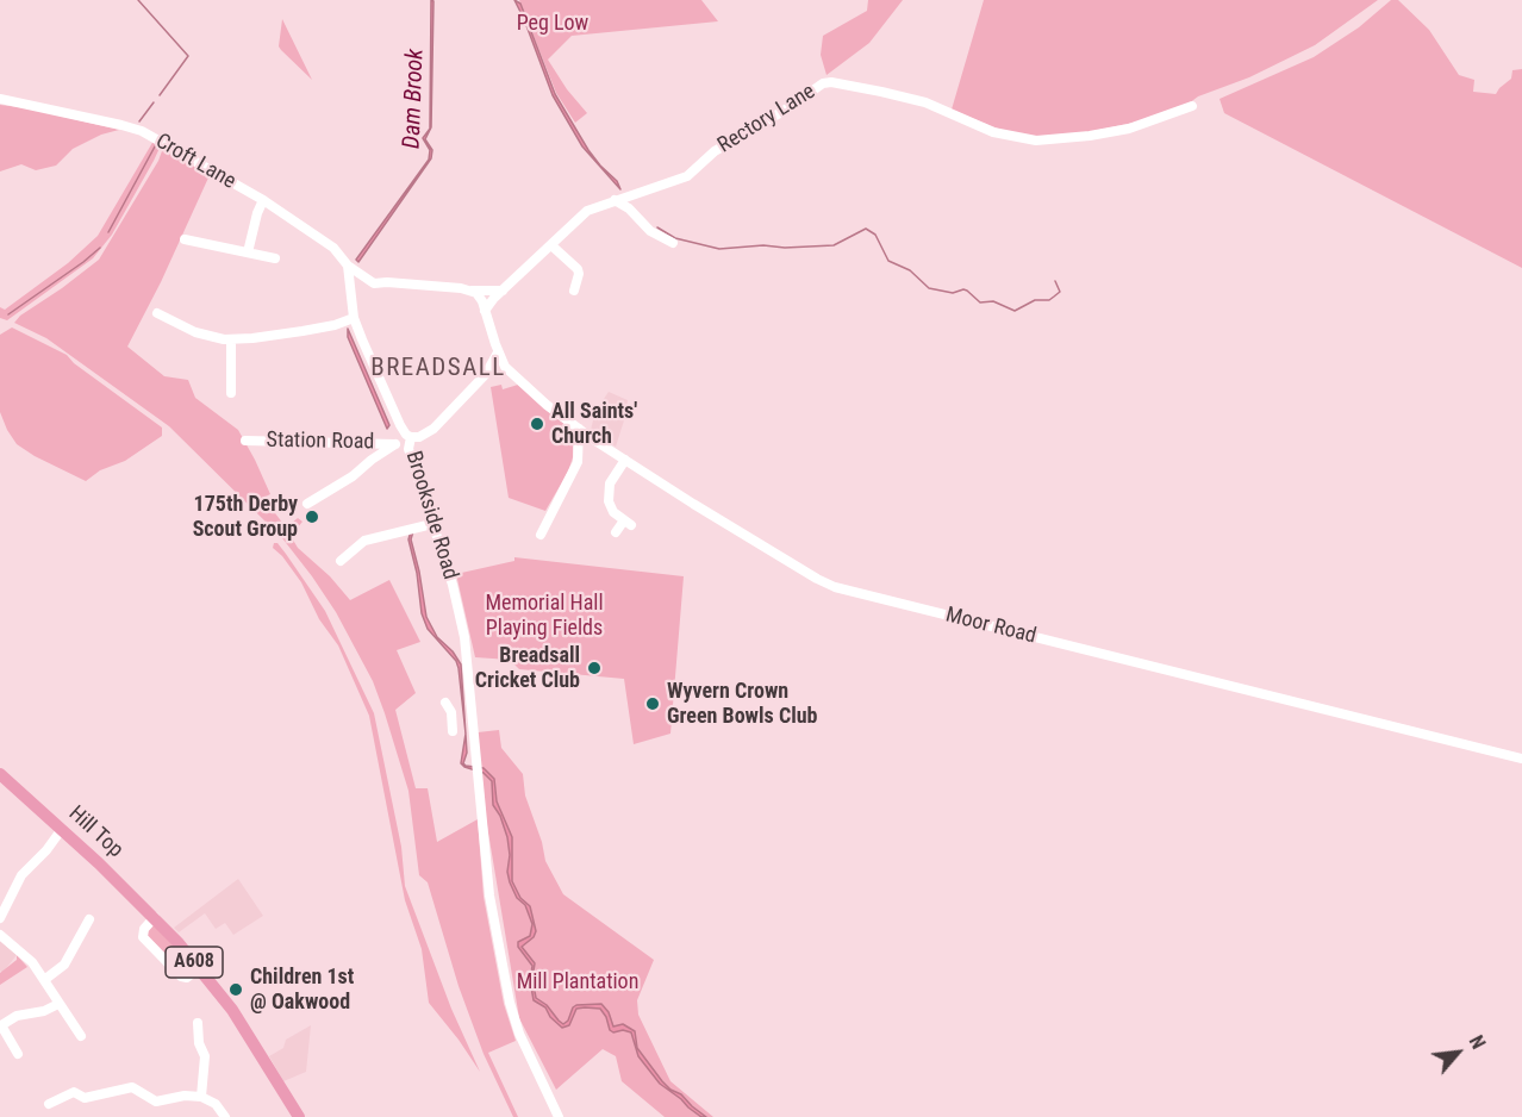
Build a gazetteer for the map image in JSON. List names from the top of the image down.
{
  "streets": {
    "main road": ["Hill Top", "A608"],
    "street": [
      "Rectory Lane",
      "Croft Lane",
      "Station Road",
      "Brookside Road",
      "Moor Road"
    ]
  },
  "crossings": [
    ["Rectory Lane", "Moor Road"],
    ["Station Road", "Brookside Road"]
  ],
  "districts": ["BREADSALL"],
  "water": ["Dam Brook"],
  "parks": ["Peg Low", "Memorial Hall Playing Fields", "Mill Plantation"],
  "places": [
    "All Saints' Church",
    "175th Derby Scout Group",
    "Breadsall Cricket Club",
    "Wyvern Crown Green Bowls Club",
    "Children 1st @ Oakwood"
  ],
  "north": "top right"
}
